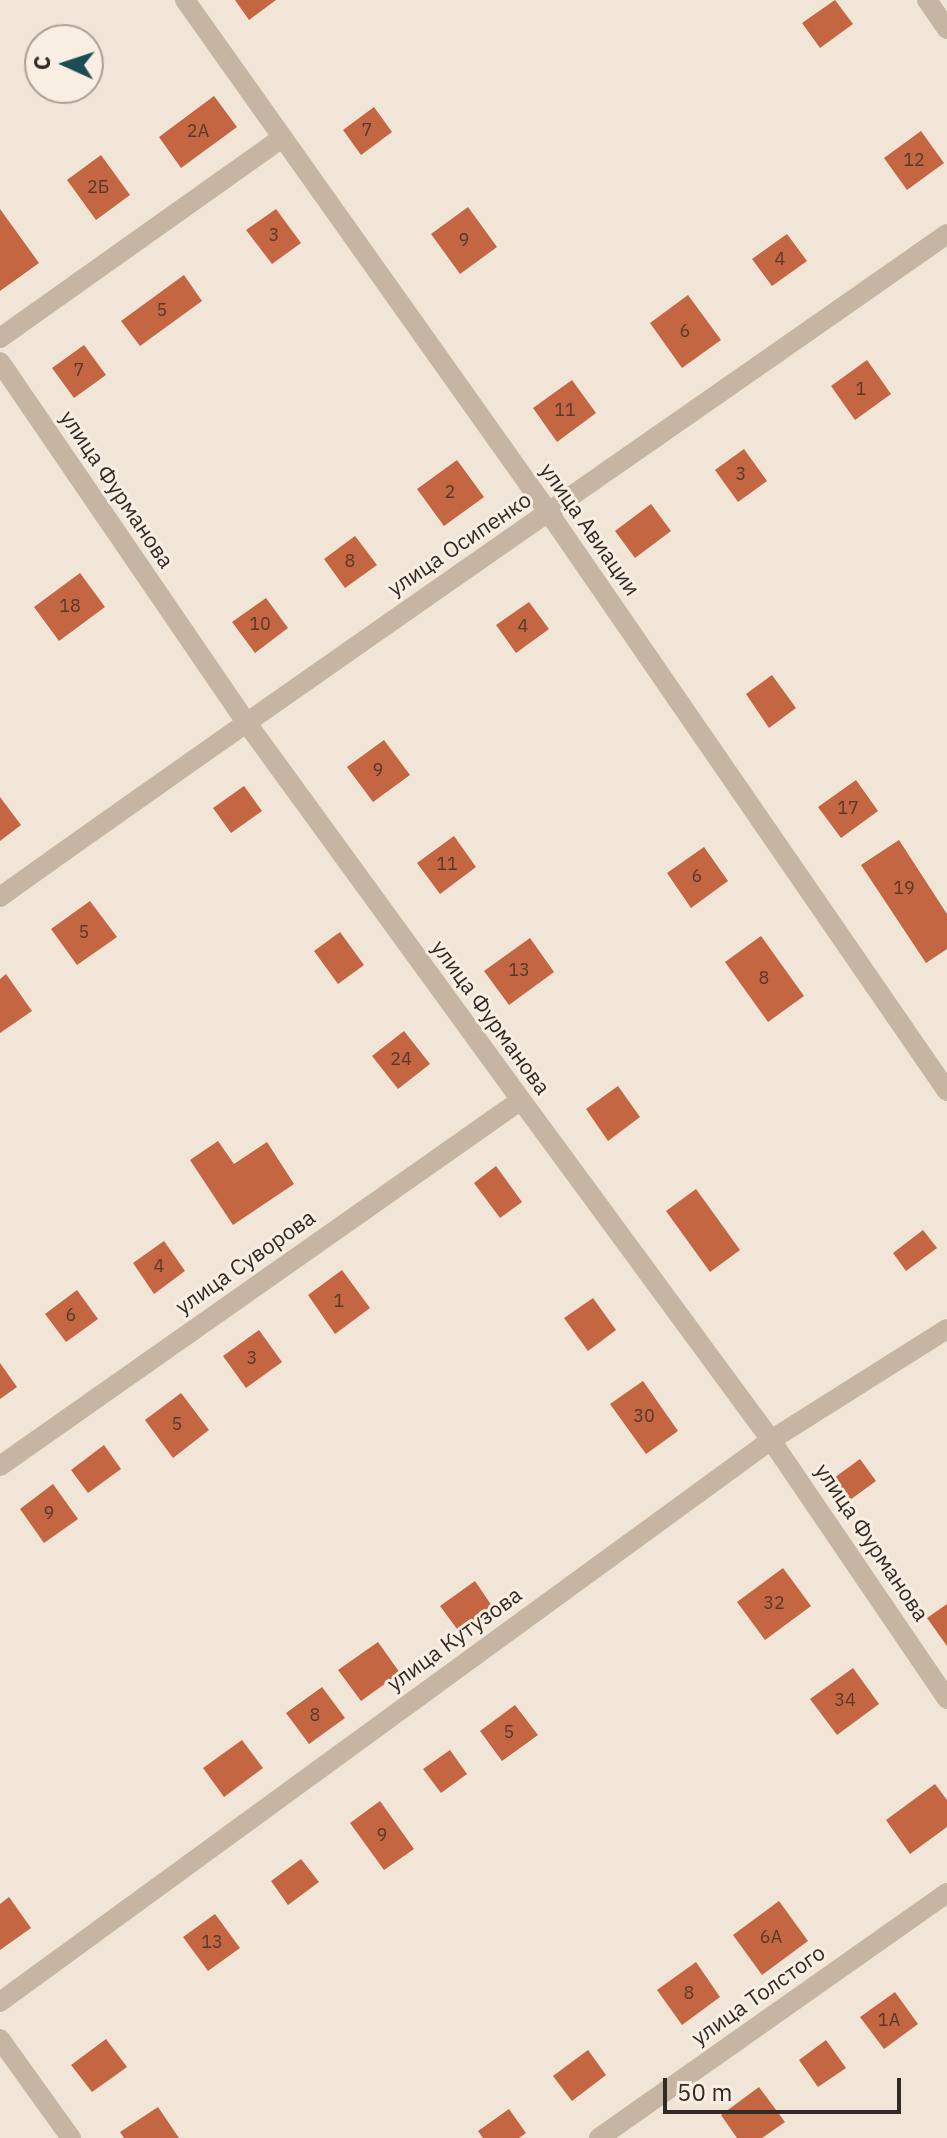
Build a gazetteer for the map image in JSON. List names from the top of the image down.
{
  "streets": {
    "street": [
      "улица Фурманова",
      "улица Авиации",
      "улица Осипенко",
      "улица Суворова",
      "улица Кутузова",
      "улица Толстого"
    ]
  },
  "crossings": [
    ["улица Фурманова", "улица Осипенко"],
    ["улица Фурманова", "улица Суворова"],
    ["улица Фурманова", "улица Кутузова"],
    ["улица Авиации", "улица Осипенко"]
  ],
  "house_numbers": [
    "7",
    "2А",
    "12",
    "2Б",
    "3",
    "9",
    "4",
    "5",
    "6",
    "7",
    "1",
    "11",
    "3",
    "2",
    "8",
    "18",
    "10",
    "4",
    "9",
    "17",
    "11",
    "6",
    "19",
    "5",
    "13",
    "8",
    "24",
    "4",
    "1",
    "6",
    "3",
    "30",
    "5",
    "9",
    "32",
    "34",
    "8",
    "5",
    "9",
    "6А",
    "13",
    "8",
    "1А"
  ],
  "scale_bar": "50 m",
  "north": "left"
}
